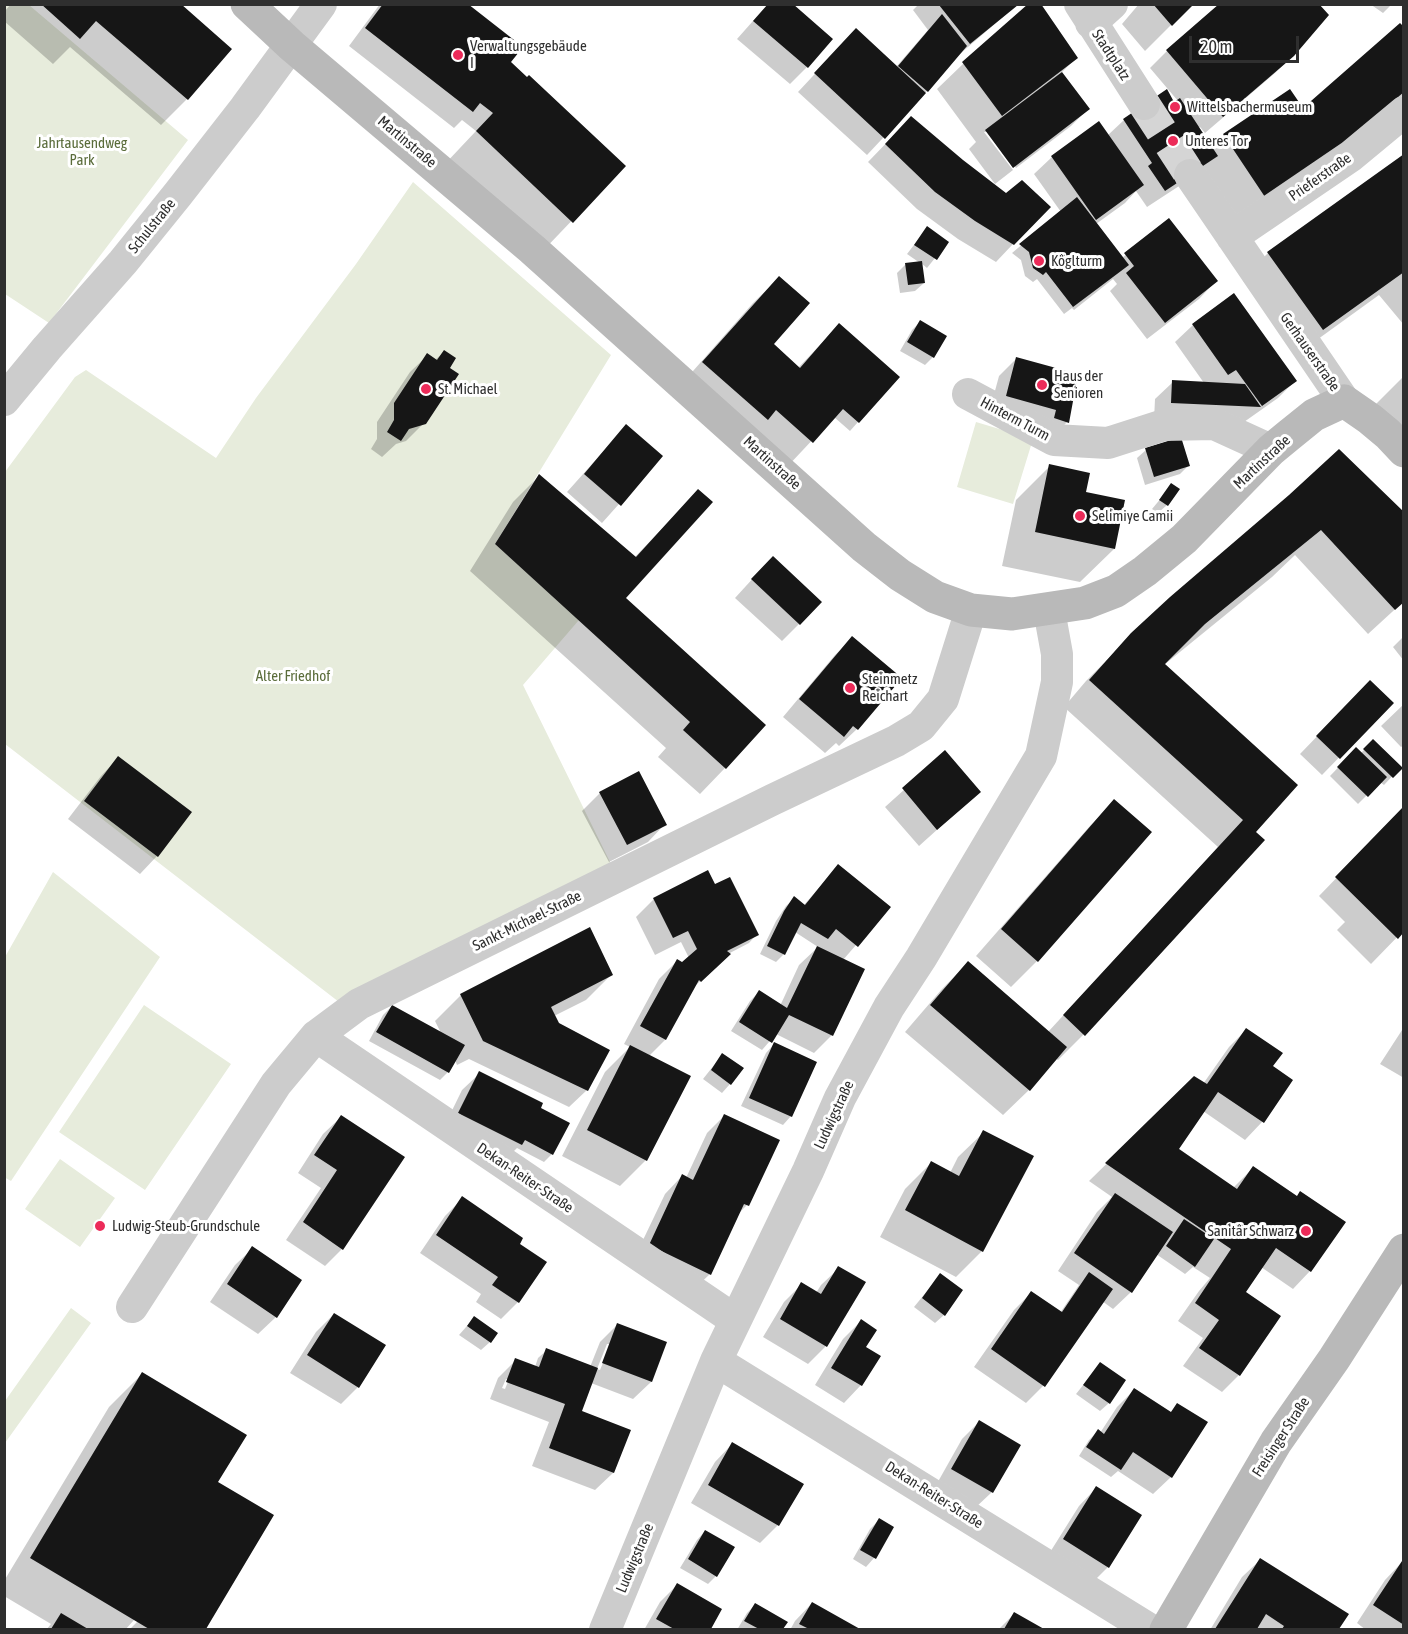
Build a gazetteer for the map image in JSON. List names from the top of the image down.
{
  "streets": {
    "main road": ["Martinstraße", "Gerhauserstraße", "Freisinger Straße"],
    "street": [
      "Stadtplatz",
      "Prieferstraße",
      "Schulstraße",
      "Hinterm Turm",
      "Sankt-Michael-Straße",
      "Ludwigstraße",
      "Dekan-Reiter-Straße"
    ]
  },
  "crossings": [
    ["Martinstraße", "Schulstraße"],
    ["Martinstraße", "Gerhauserstraße"],
    ["Martinstraße", "Hinterm Turm"],
    ["Martinstraße", "Sankt-Michael-Straße"],
    ["Martinstraße", "Ludwigstraße"],
    ["Prieferstraße", "Gerhauserstraße"],
    ["Sankt-Michael-Straße", "Dekan-Reiter-Straße"],
    ["Ludwigstraße", "Dekan-Reiter-Straße"]
  ],
  "parks": ["Jahrtausendweg Park", "Alter Friedhof"],
  "places": [
    "Verwaltungsgebäude I",
    "Wittelsbachermuseum",
    "Unteres Tor",
    "Köglturm",
    "Haus der Senioren",
    "St. Michael",
    "Selimiye Camii",
    "Steinmetz Reichart",
    "Ludwig-Steub-Grundschule",
    "Sanitär Schwarz"
  ],
  "scale_bar": "20 m"
}
